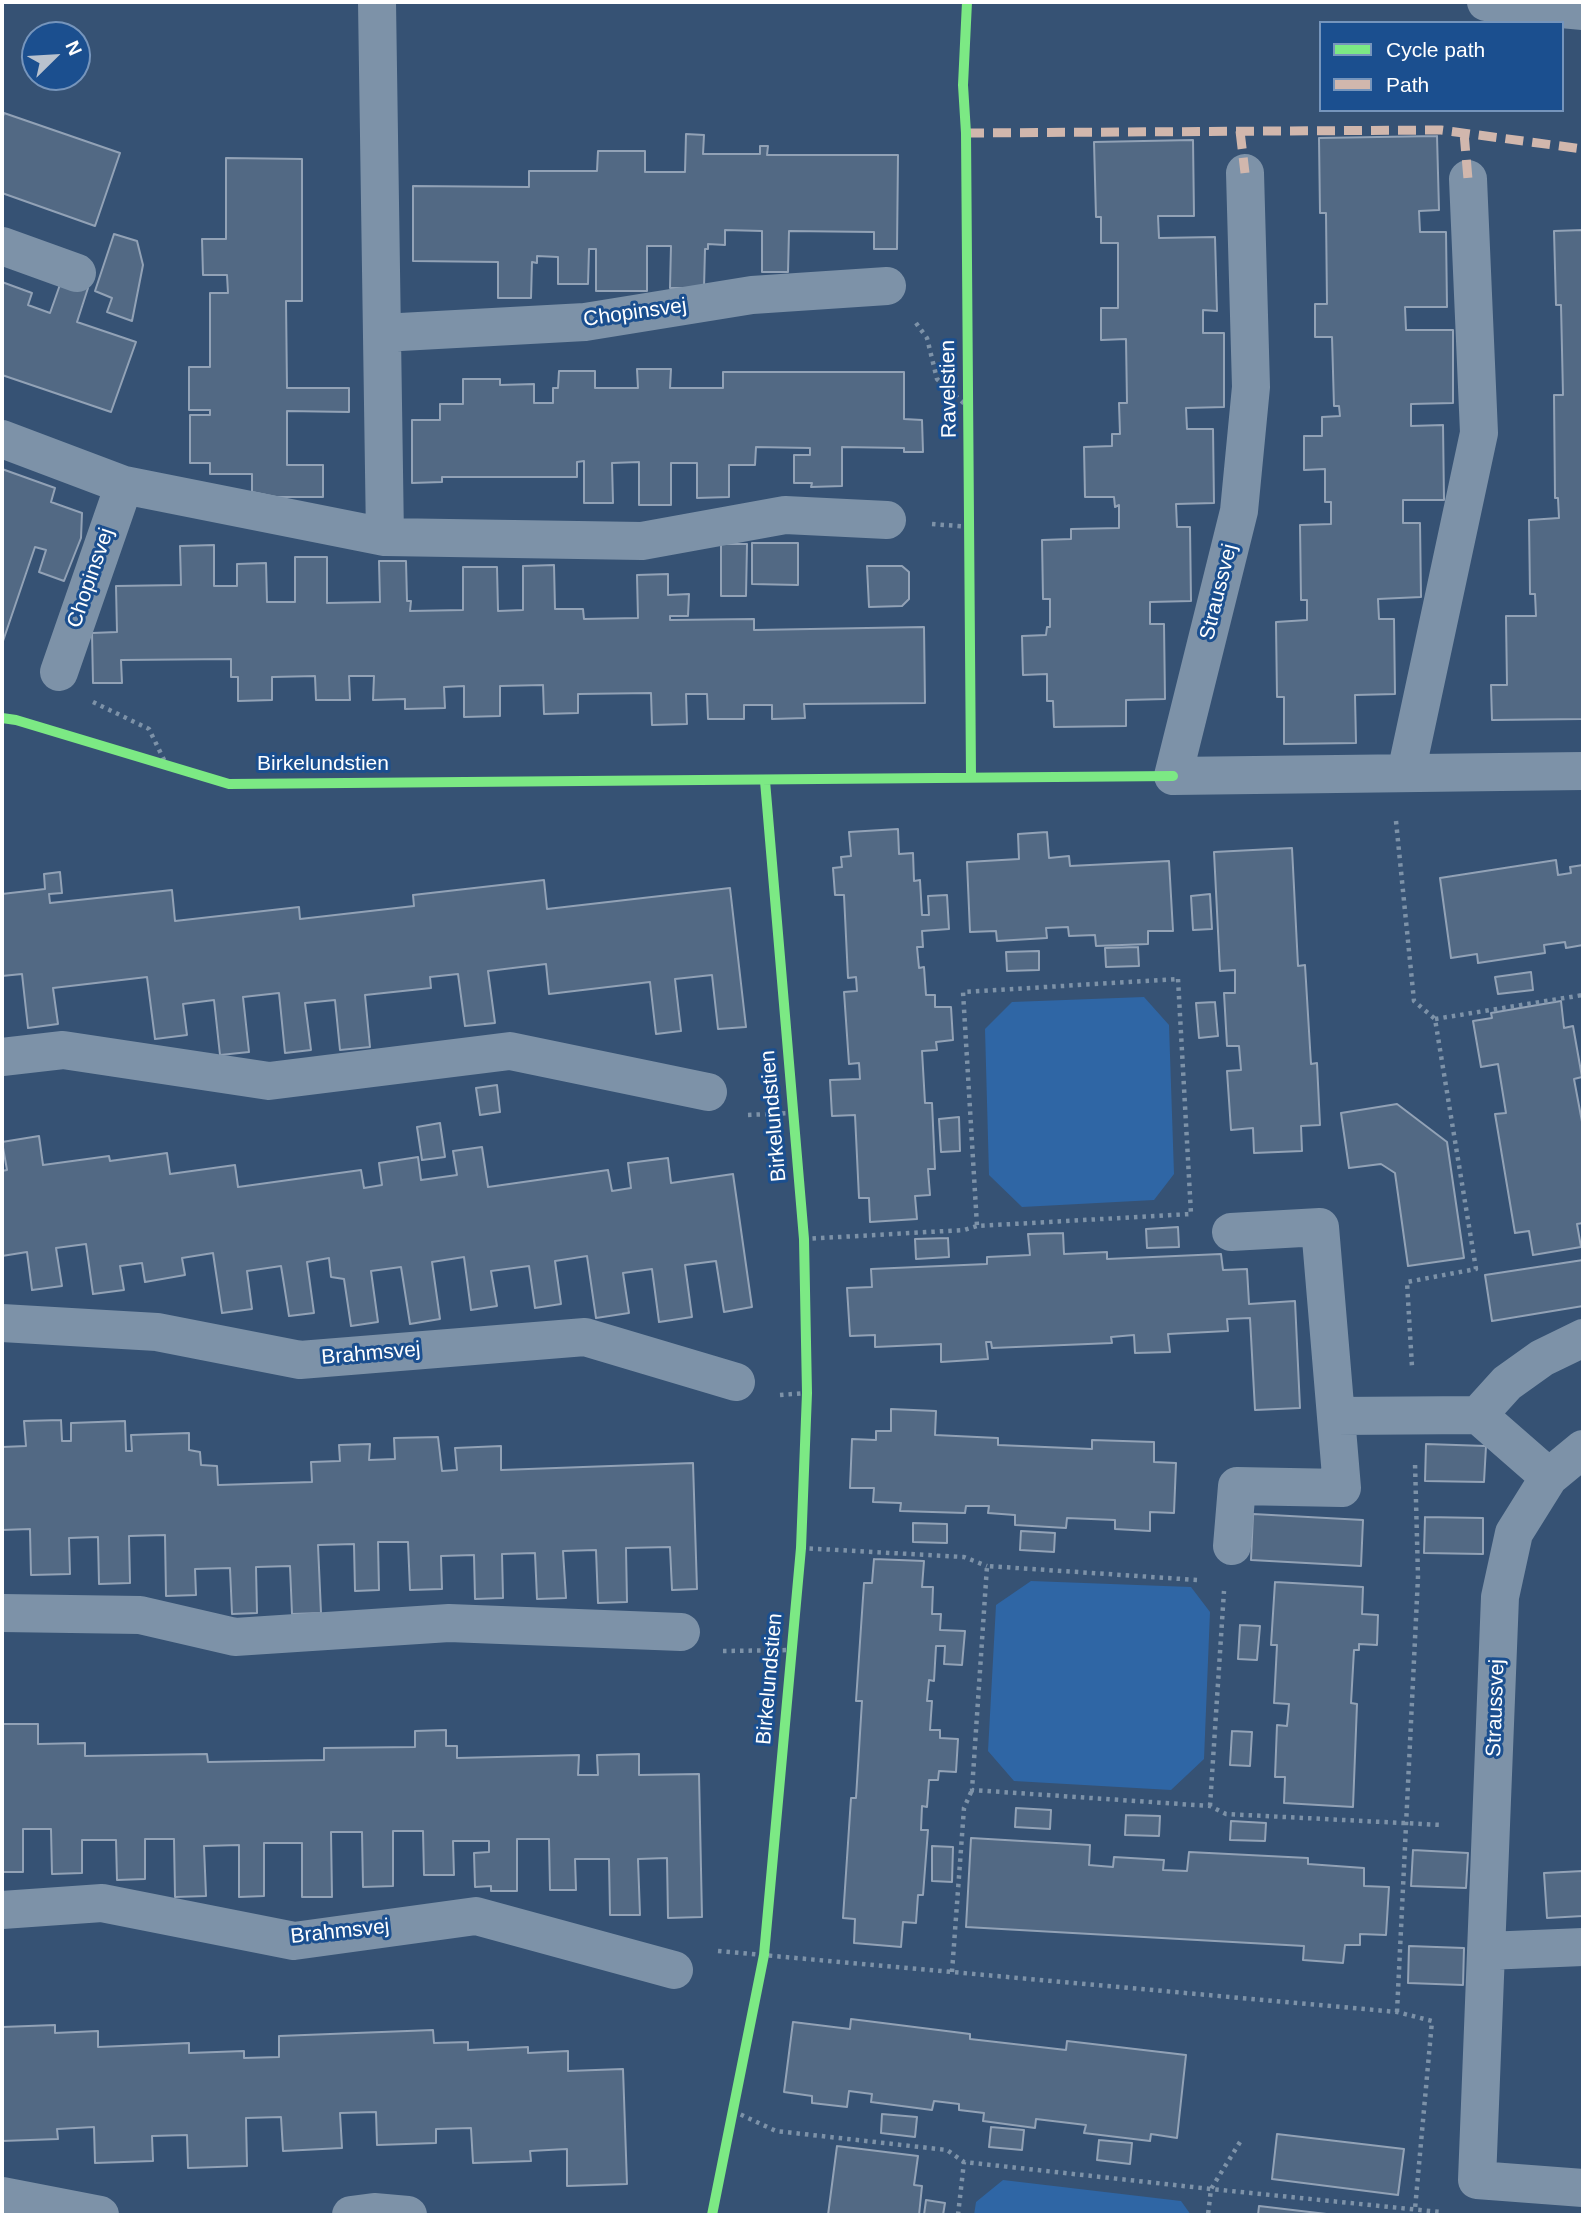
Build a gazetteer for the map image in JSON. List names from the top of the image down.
{
  "streets": {
    "street": ["Chopinsvej", "Straussvej", "Brahmsvej"],
    "cycle path": ["Ravelstien", "Birkelundstien"]
  },
  "legend": ["Cycle path", "Path"],
  "north": "top right"
}
